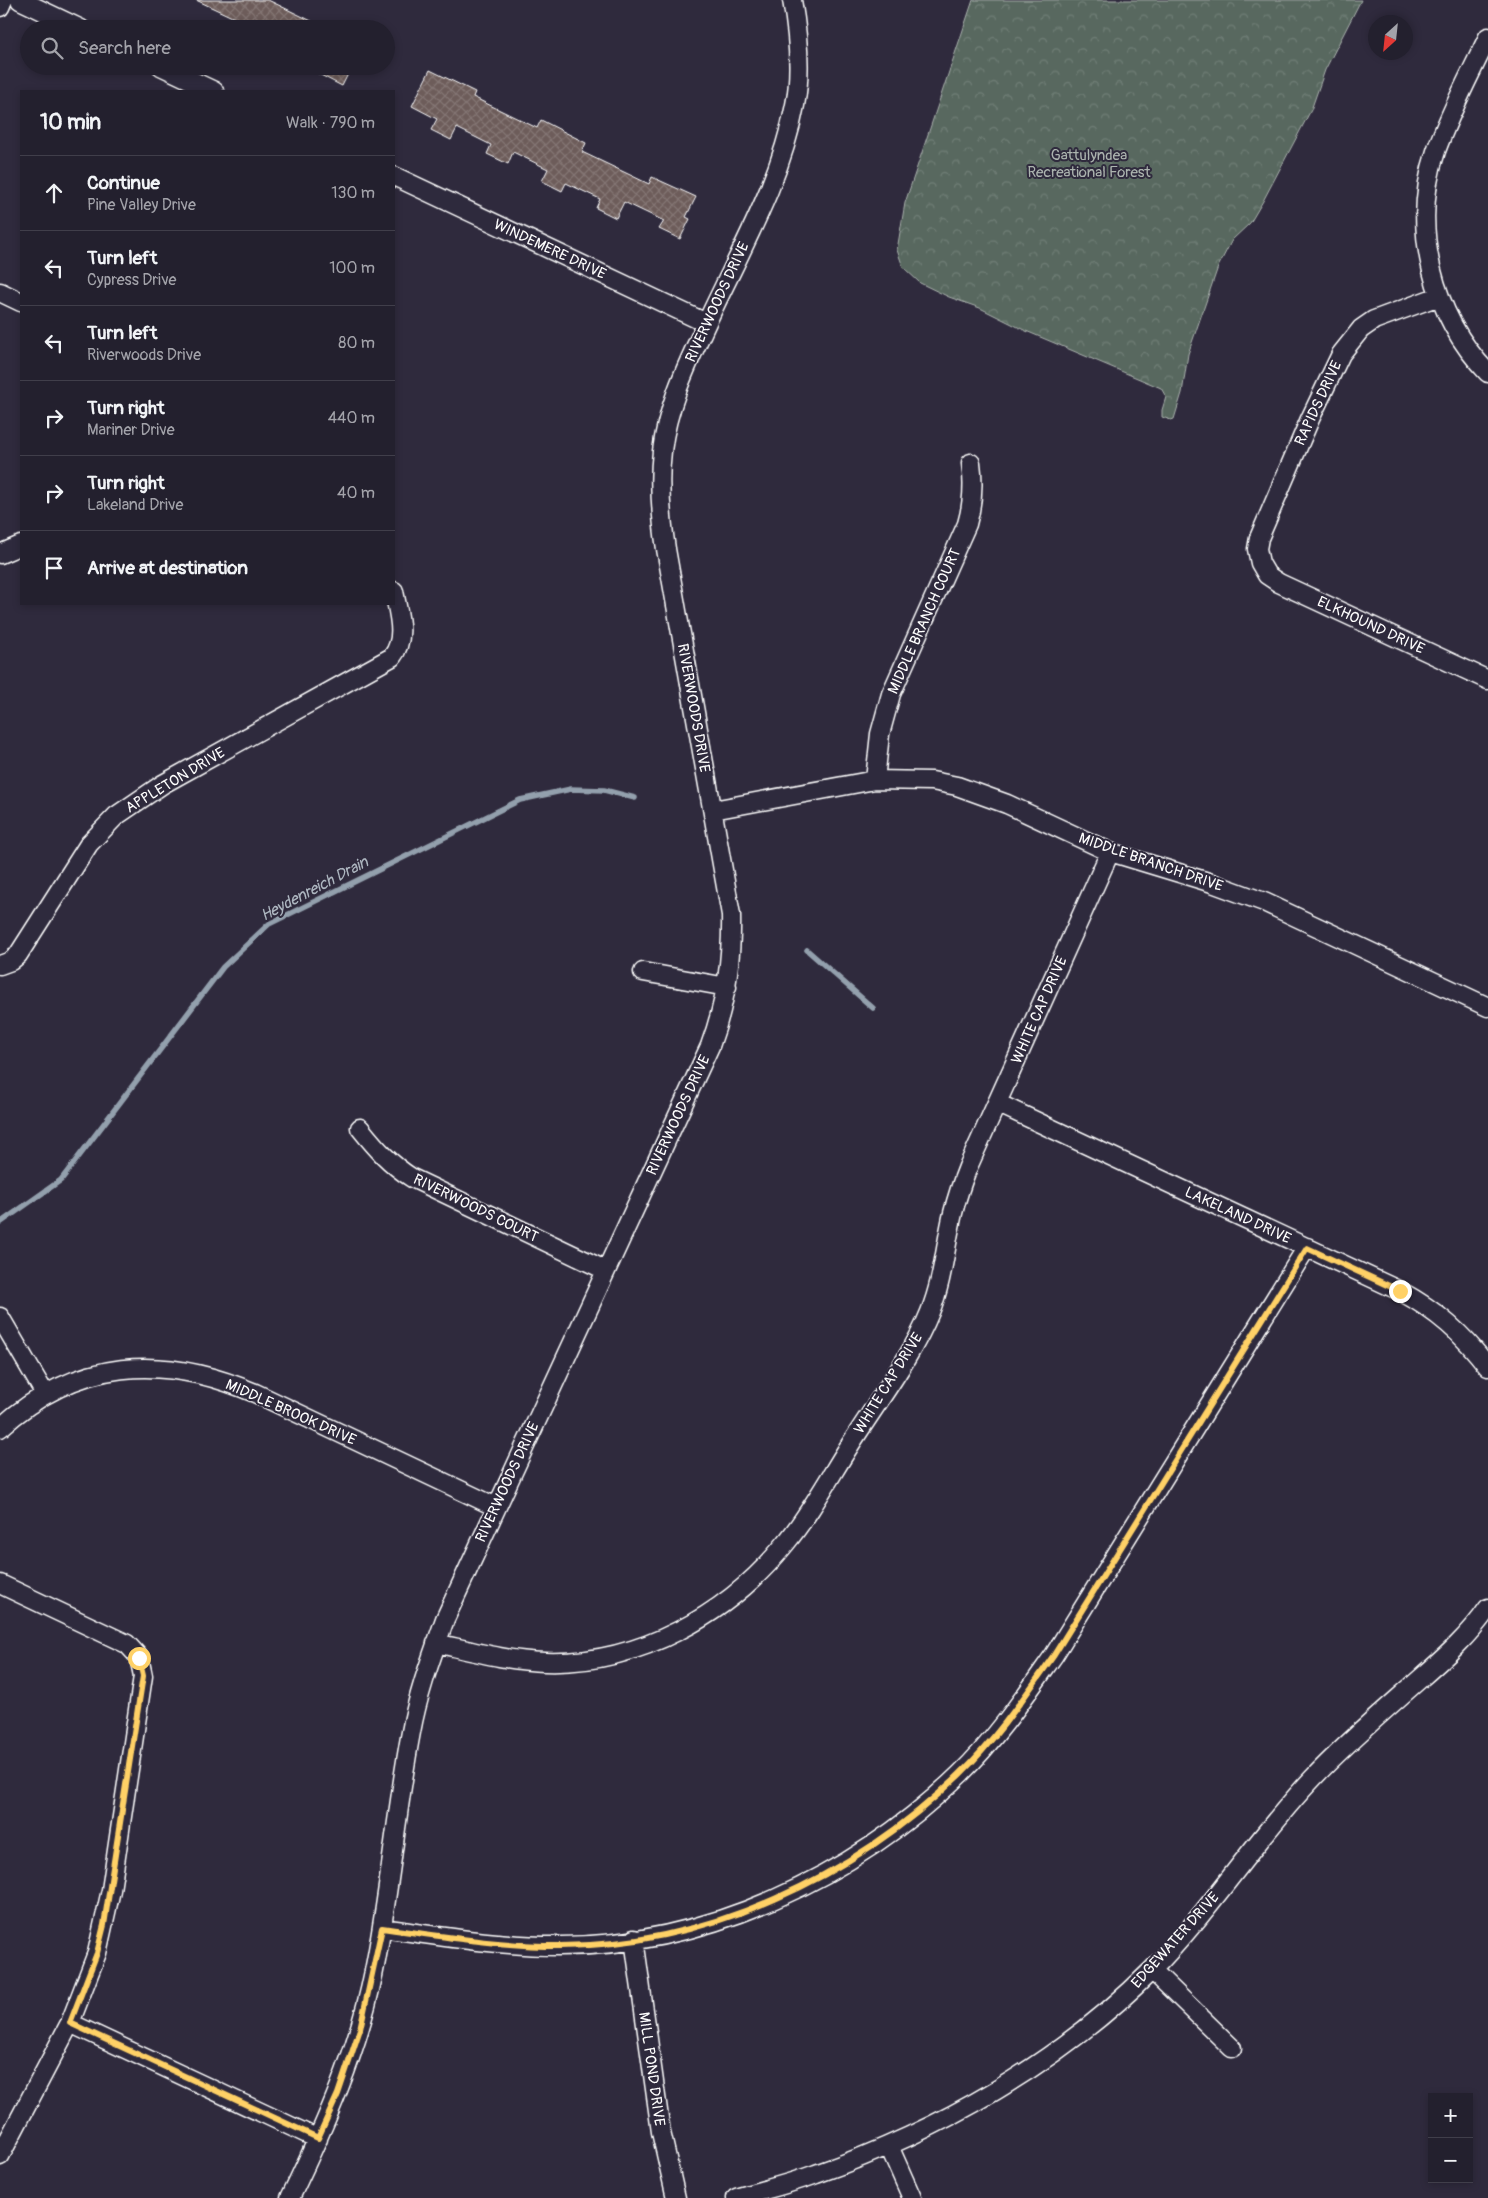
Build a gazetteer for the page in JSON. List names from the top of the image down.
{
  "streets": {
    "street": [
      "WINDEMERE DRIVE",
      "RIVERWOODS DRIVE",
      "RAPIDS DRIVE",
      "MIDDLE BRANCH COURT",
      "ELKHOUND DRIVE",
      "APPLETON DRIVE",
      "MIDDLE BRANCH DRIVE",
      "WHITE CAP DRIVE",
      "RIVERWOODS COURT",
      "LAKELAND DRIVE",
      "MIDDLE BROOK DRIVE",
      "EDGEWATER DRIVE",
      "MILL POND DRIVE"
    ]
  },
  "crossings": [
    ["WINDEMERE DRIVE", "RIVERWOODS DRIVE"],
    ["RIVERWOODS DRIVE", "MIDDLE BRANCH DRIVE"],
    ["RIVERWOODS DRIVE", "WHITE CAP DRIVE"],
    ["RIVERWOODS DRIVE", "RIVERWOODS COURT"],
    ["RIVERWOODS DRIVE", "MIDDLE BROOK DRIVE"],
    ["RAPIDS DRIVE", "ELKHOUND DRIVE"],
    ["MIDDLE BRANCH COURT", "MIDDLE BRANCH DRIVE"],
    ["MIDDLE BRANCH DRIVE", "WHITE CAP DRIVE"],
    ["WHITE CAP DRIVE", "LAKELAND DRIVE"]
  ],
  "water": ["Heydenreich Drain"],
  "parks": ["Gattulyndea Recreational Forest"],
  "north": "bottom left",
  "page": {
    "search": "Search here",
    "heading": ["10 min", "Walk · 790 m"],
    "list": [
      ["Continue", "Pine Valley Drive", "130 m"],
      ["Turn left", "Cypress Drive", "100 m"],
      ["Turn left", "Riverwoods Drive", "80 m"],
      ["Turn right", "Mariner Drive", "440 m"],
      ["Turn right", "Lakeland Drive", "40 m"],
      "Arrive at destination"
    ],
    "map_buttons": ["+", "−"]
  }
}
